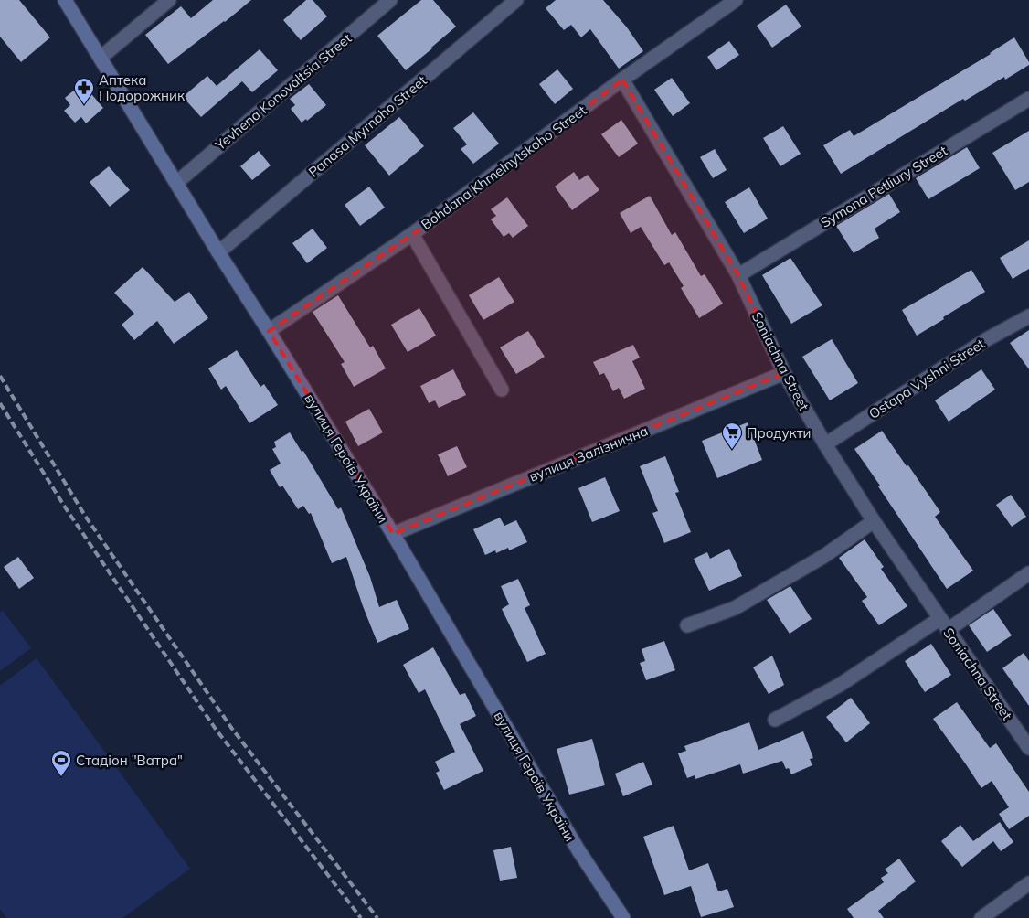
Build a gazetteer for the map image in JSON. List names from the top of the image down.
{
  "streets": {
    "street": [
      "Yevhena Konovaltsia Street",
      "Panasa Myrnoho Street",
      "Bohdana Khmelnytskoho Street",
      "Symona Petliury Street",
      "Soniachna Street",
      "Ostapa Vyshni Street",
      "вулиця Залізнична",
      "вулиця Героїв України"
    ]
  },
  "crossings": [
    ["Yevhena Konovaltsia Street", "вулиця Героїв України"],
    ["Panasa Myrnoho Street", "вулиця Героїв України"],
    ["Bohdana Khmelnytskoho Street", "Soniachna Street"],
    ["Bohdana Khmelnytskoho Street", "вулиця Героїв України"],
    ["Symona Petliury Street", "Soniachna Street"],
    ["Soniachna Street", "Ostapa Vyshni Street"],
    ["Soniachna Street", "вулиця Залізнична"],
    ["вулиця Залізнична", "вулиця Героїв України"]
  ],
  "places": {
    "pharmacy": ["Аптека Подорожник"],
    "supermarket": ["Продукти"],
    "sports": ["Стадіон \"Ватра\""]
  }
}
